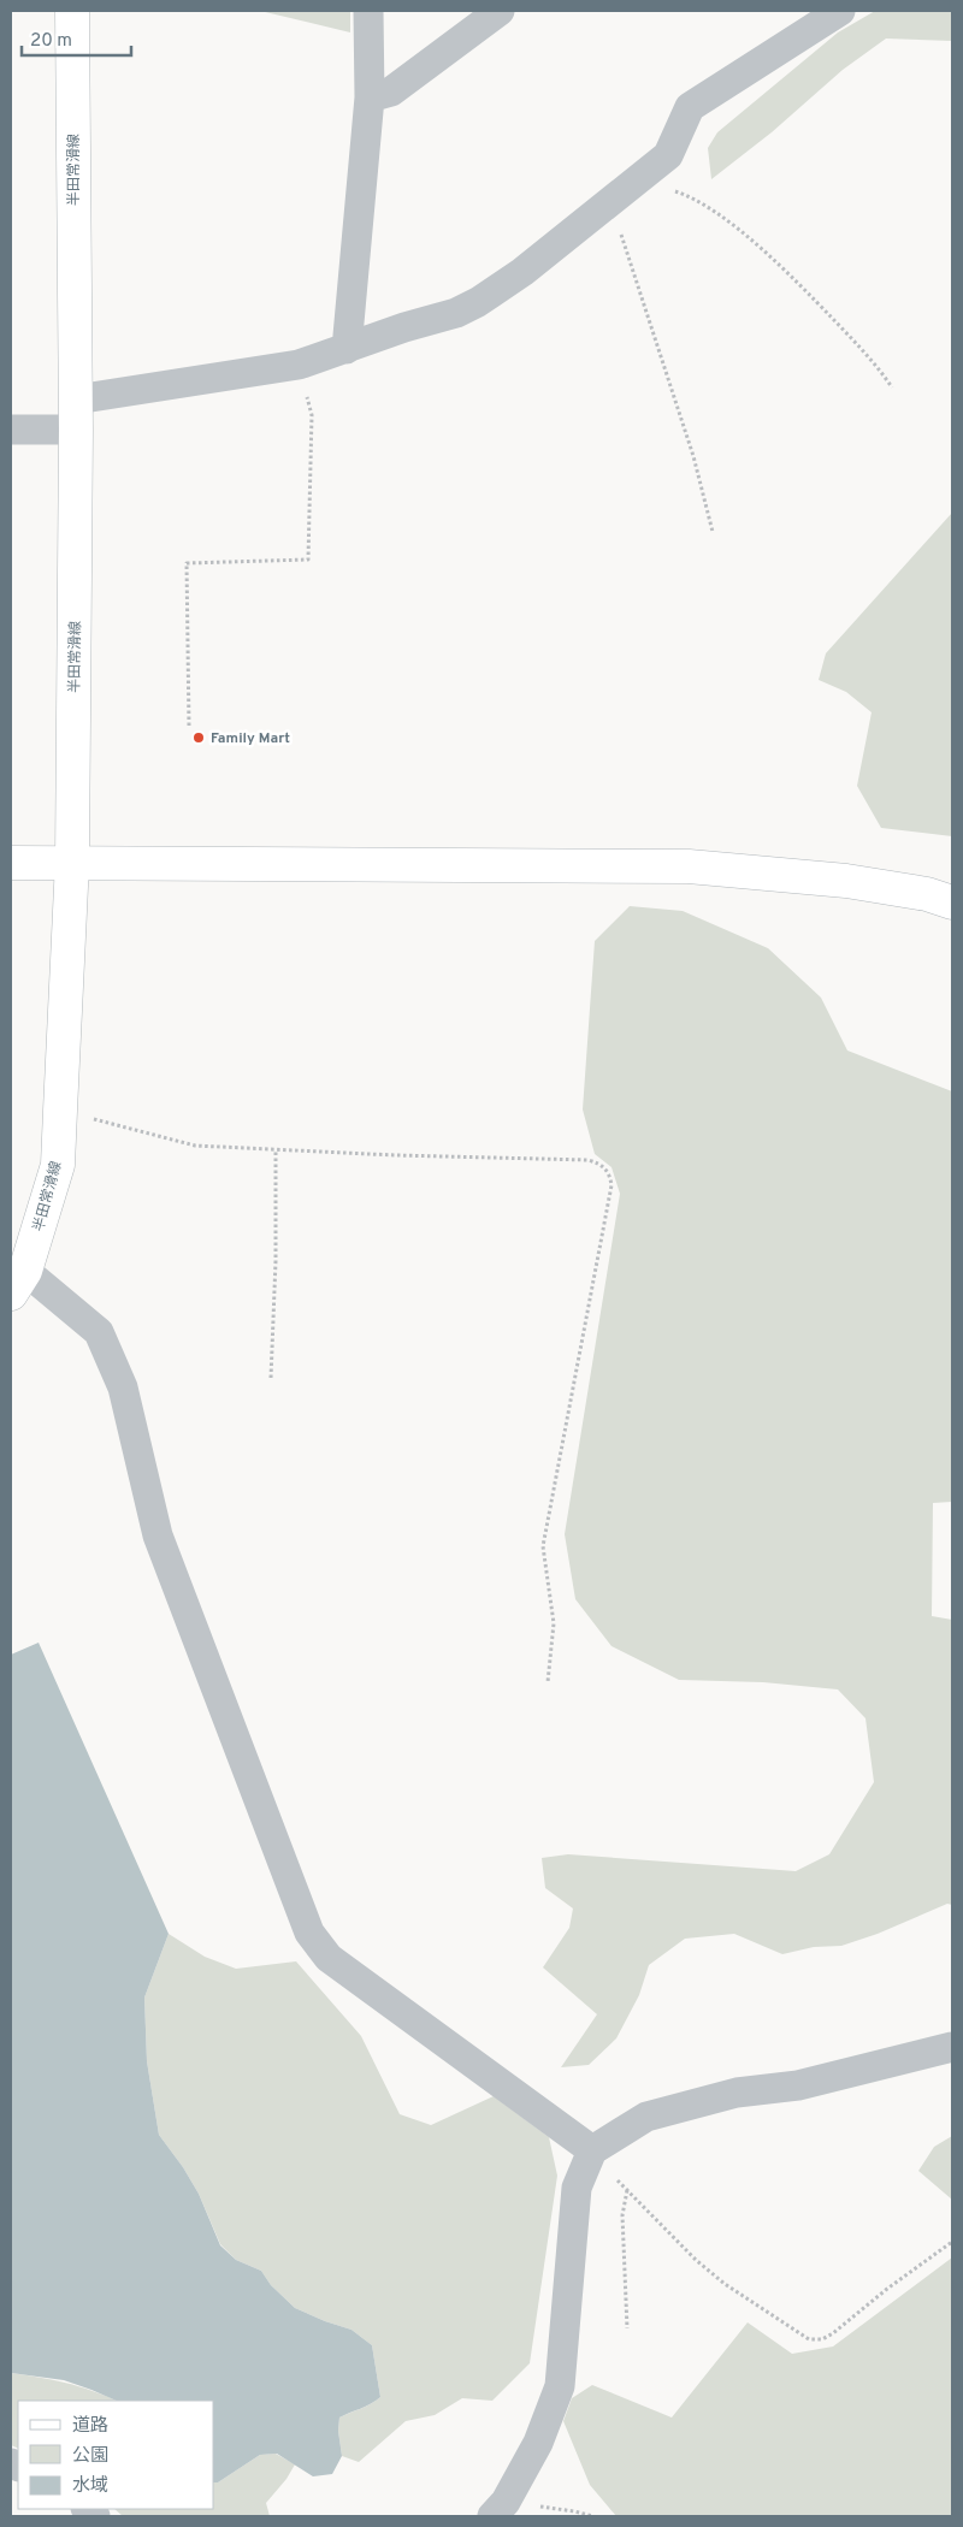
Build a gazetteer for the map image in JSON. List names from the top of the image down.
{
  "streets": {
    "main road": ["半田常滑線"]
  },
  "places": ["Family Mart"],
  "legend": ["道路", "公園", "水域"],
  "scale_bar": "20 m"
}
